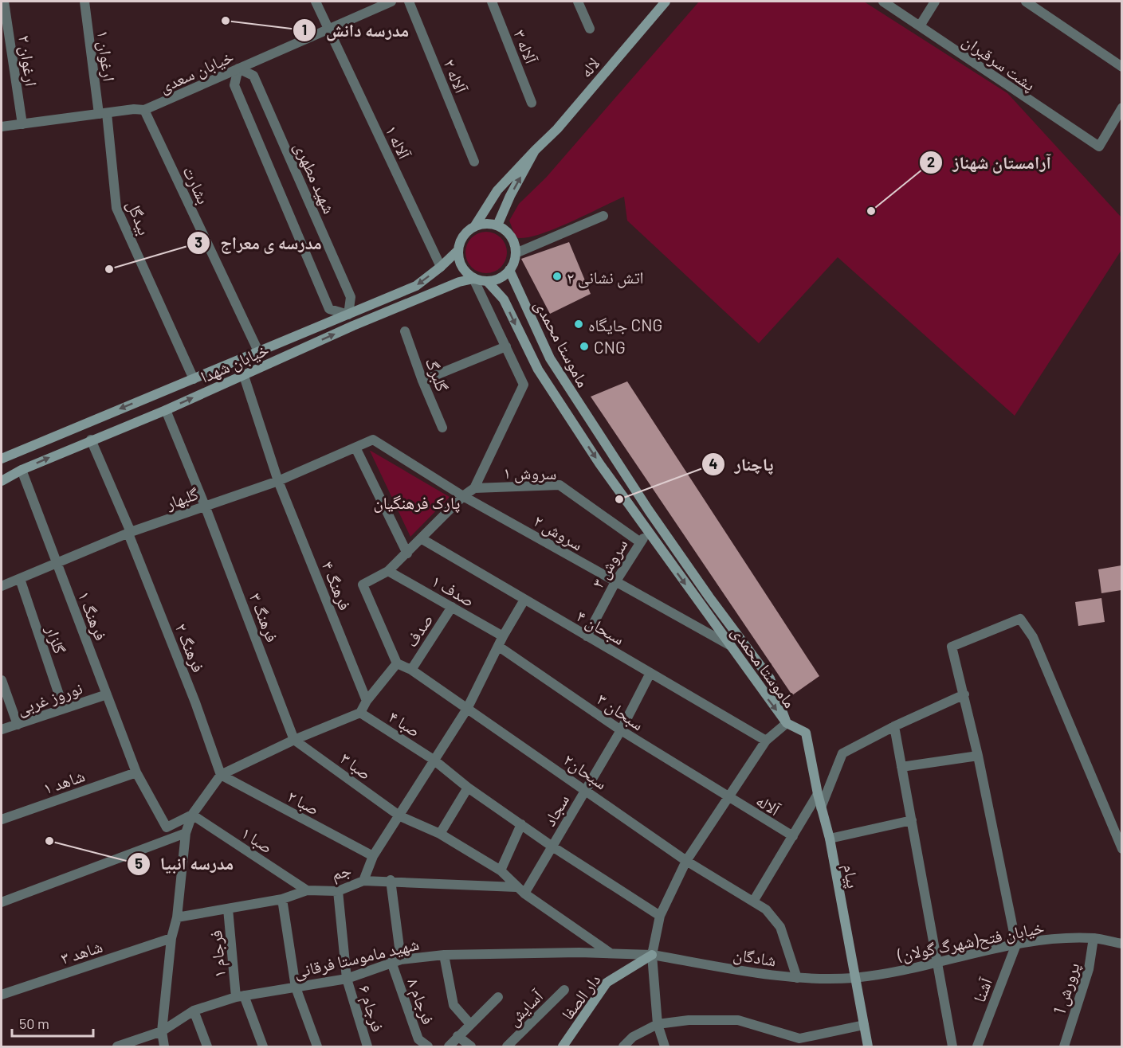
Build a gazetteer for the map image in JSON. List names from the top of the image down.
{
  "streets": {
    "main road": [
      "لاله",
      "ماموستا محمدی",
      "خیابان شهدا",
      "پیام",
      "دار الصفا"
    ],
    "street": [
      "آلاله ۳",
      "ارغوان ۱",
      "ارغوان ۲",
      "پشت سرقبران",
      "خیابان سعدی",
      "آلاله ۲",
      "آلاله ۱",
      "شهید مطهری",
      "بشارت",
      "بیدگل",
      "گلبرگ",
      "سروش ۱",
      "گلبهار",
      "سروش ۲",
      "سروش ۳",
      "فرهنگ ۴",
      "صدف ۱",
      "فرهنگ ۱",
      "فرهنگ ۳",
      "سبحان ۴",
      "صدف",
      "گلزار",
      "فرهنگ ۲",
      "نوروز غربی",
      "سبحان ۳",
      "صبا ۴",
      "صبا ۳",
      "سبحان۲",
      "شاهد ۱",
      "صبا ۲",
      "آلاله",
      "سجاد",
      "صبا ۱",
      "جم",
      "خیابان فتح(شهرگ گولان)",
      "شاهد ۳",
      "فرجام ۱",
      "شادگان",
      "شهید ماموستا فرقانی",
      "پرورش 1",
      "آشنا",
      "فرجام ۸",
      "آسایش",
      "فرجام ۶"
    ]
  },
  "crossings": [
    ["ارغوان ۱", "خیابان سعدی"],
    ["ارغوان ۱", "بیدگل"],
    ["ارغوان ۲", "خیابان سعدی"],
    ["خیابان سعدی", "آلاله ۱"],
    ["خیابان سعدی", "شهید مطهری"],
    ["خیابان سعدی", "بشارت"],
    ["خیابان سعدی", "بیدگل"],
    ["آلاله ۱", "خیابان شهدا"],
    ["شهید مطهری", "خیابان شهدا"],
    ["بشارت", "خیابان شهدا"],
    ["بیدگل", "خیابان شهدا"],
    ["ماموستا محمدی", "خیابان شهدا"],
    ["ماموستا محمدی", "سروش ۲"],
    ["ماموستا محمدی", "سروش ۳"],
    ["ماموستا محمدی", "پیام"],
    ["خیابان شهدا", "فرهنگ ۴"],
    ["خیابان شهدا", "فرهنگ ۱"],
    ["خیابان شهدا", "فرهنگ ۳"],
    ["خیابان شهدا", "فرهنگ ۲"],
    ["سروش ۱", "سروش ۳"],
    ["گلبهار", "سروش ۲"],
    ["گلبهار", "فرهنگ ۴"],
    ["گلبهار", "فرهنگ ۱"],
    ["گلبهار", "فرهنگ ۳"],
    ["گلبهار", "گلزار"],
    ["گلبهار", "فرهنگ ۲"],
    ["سروش ۲", "سروش ۳"],
    ["سروش ۳", "سبحان ۴"],
    ["صدف ۱", "صدف"],
    ["فرهنگ ۱", "نوروز غربی"],
    ["فرهنگ ۱", "شاهد ۱"],
    ["فرهنگ ۱", "صبا ۱"],
    ["فرهنگ ۳", "صبا ۳"],
    ["سبحان ۴", "سجاد"],
    ["صدف", "سبحان۲"],
    ["گلزار", "نوروز غربی"],
    ["فرهنگ ۲", "صبا ۲"],
    ["سبحان ۳", "آلاله"],
    ["سبحان ۳", "سجاد"],
    ["صبا ۴", "سجاد"],
    ["صبا ۳", "سجاد"],
    ["صبا ۳", "جم"],
    ["صبا ۳", "شهید ماموستا فرقانی"],
    ["سبحان۲", "سجاد"],
    ["سبحان۲", "شادگان"],
    ["صبا ۱", "جم"],
    ["جم", "فرجام ۱"],
    ["جم", "فرجام ۸"],
    ["جم", "فرجام ۶"],
    ["پیام", "خیابان فتح(شهرگ گولان)"],
    ["پیام", "شادگان"],
    ["خیابان فتح(شهرگ گولان)", "شادگان"],
    ["خیابان فتح(شهرگ گولان)", "پرورش 1"],
    ["خیابان فتح(شهرگ گولان)", "آشنا"],
    ["فرجام ۱", "شهید ماموستا فرقانی"],
    ["شادگان", "شهید ماموستا فرقانی"],
    ["شادگان", "دار الصفا"],
    ["شهید ماموستا فرقانی", "دار الصفا"],
    ["شهید ماموستا فرقانی", "فرجام ۸"],
    ["شهید ماموستا فرقانی", "فرجام ۶"]
  ],
  "parks": ["پارک فرهنگیان"],
  "places": [
    "مدرسه دانش",
    "آرامستان شهناز",
    "مدرسه ی معراج",
    "اتش نشانی ۲",
    "جایگاه CNG",
    "CNG",
    "پاچنار",
    "مدرسه انبیا"
  ],
  "scale_bar": "50 m"
}
